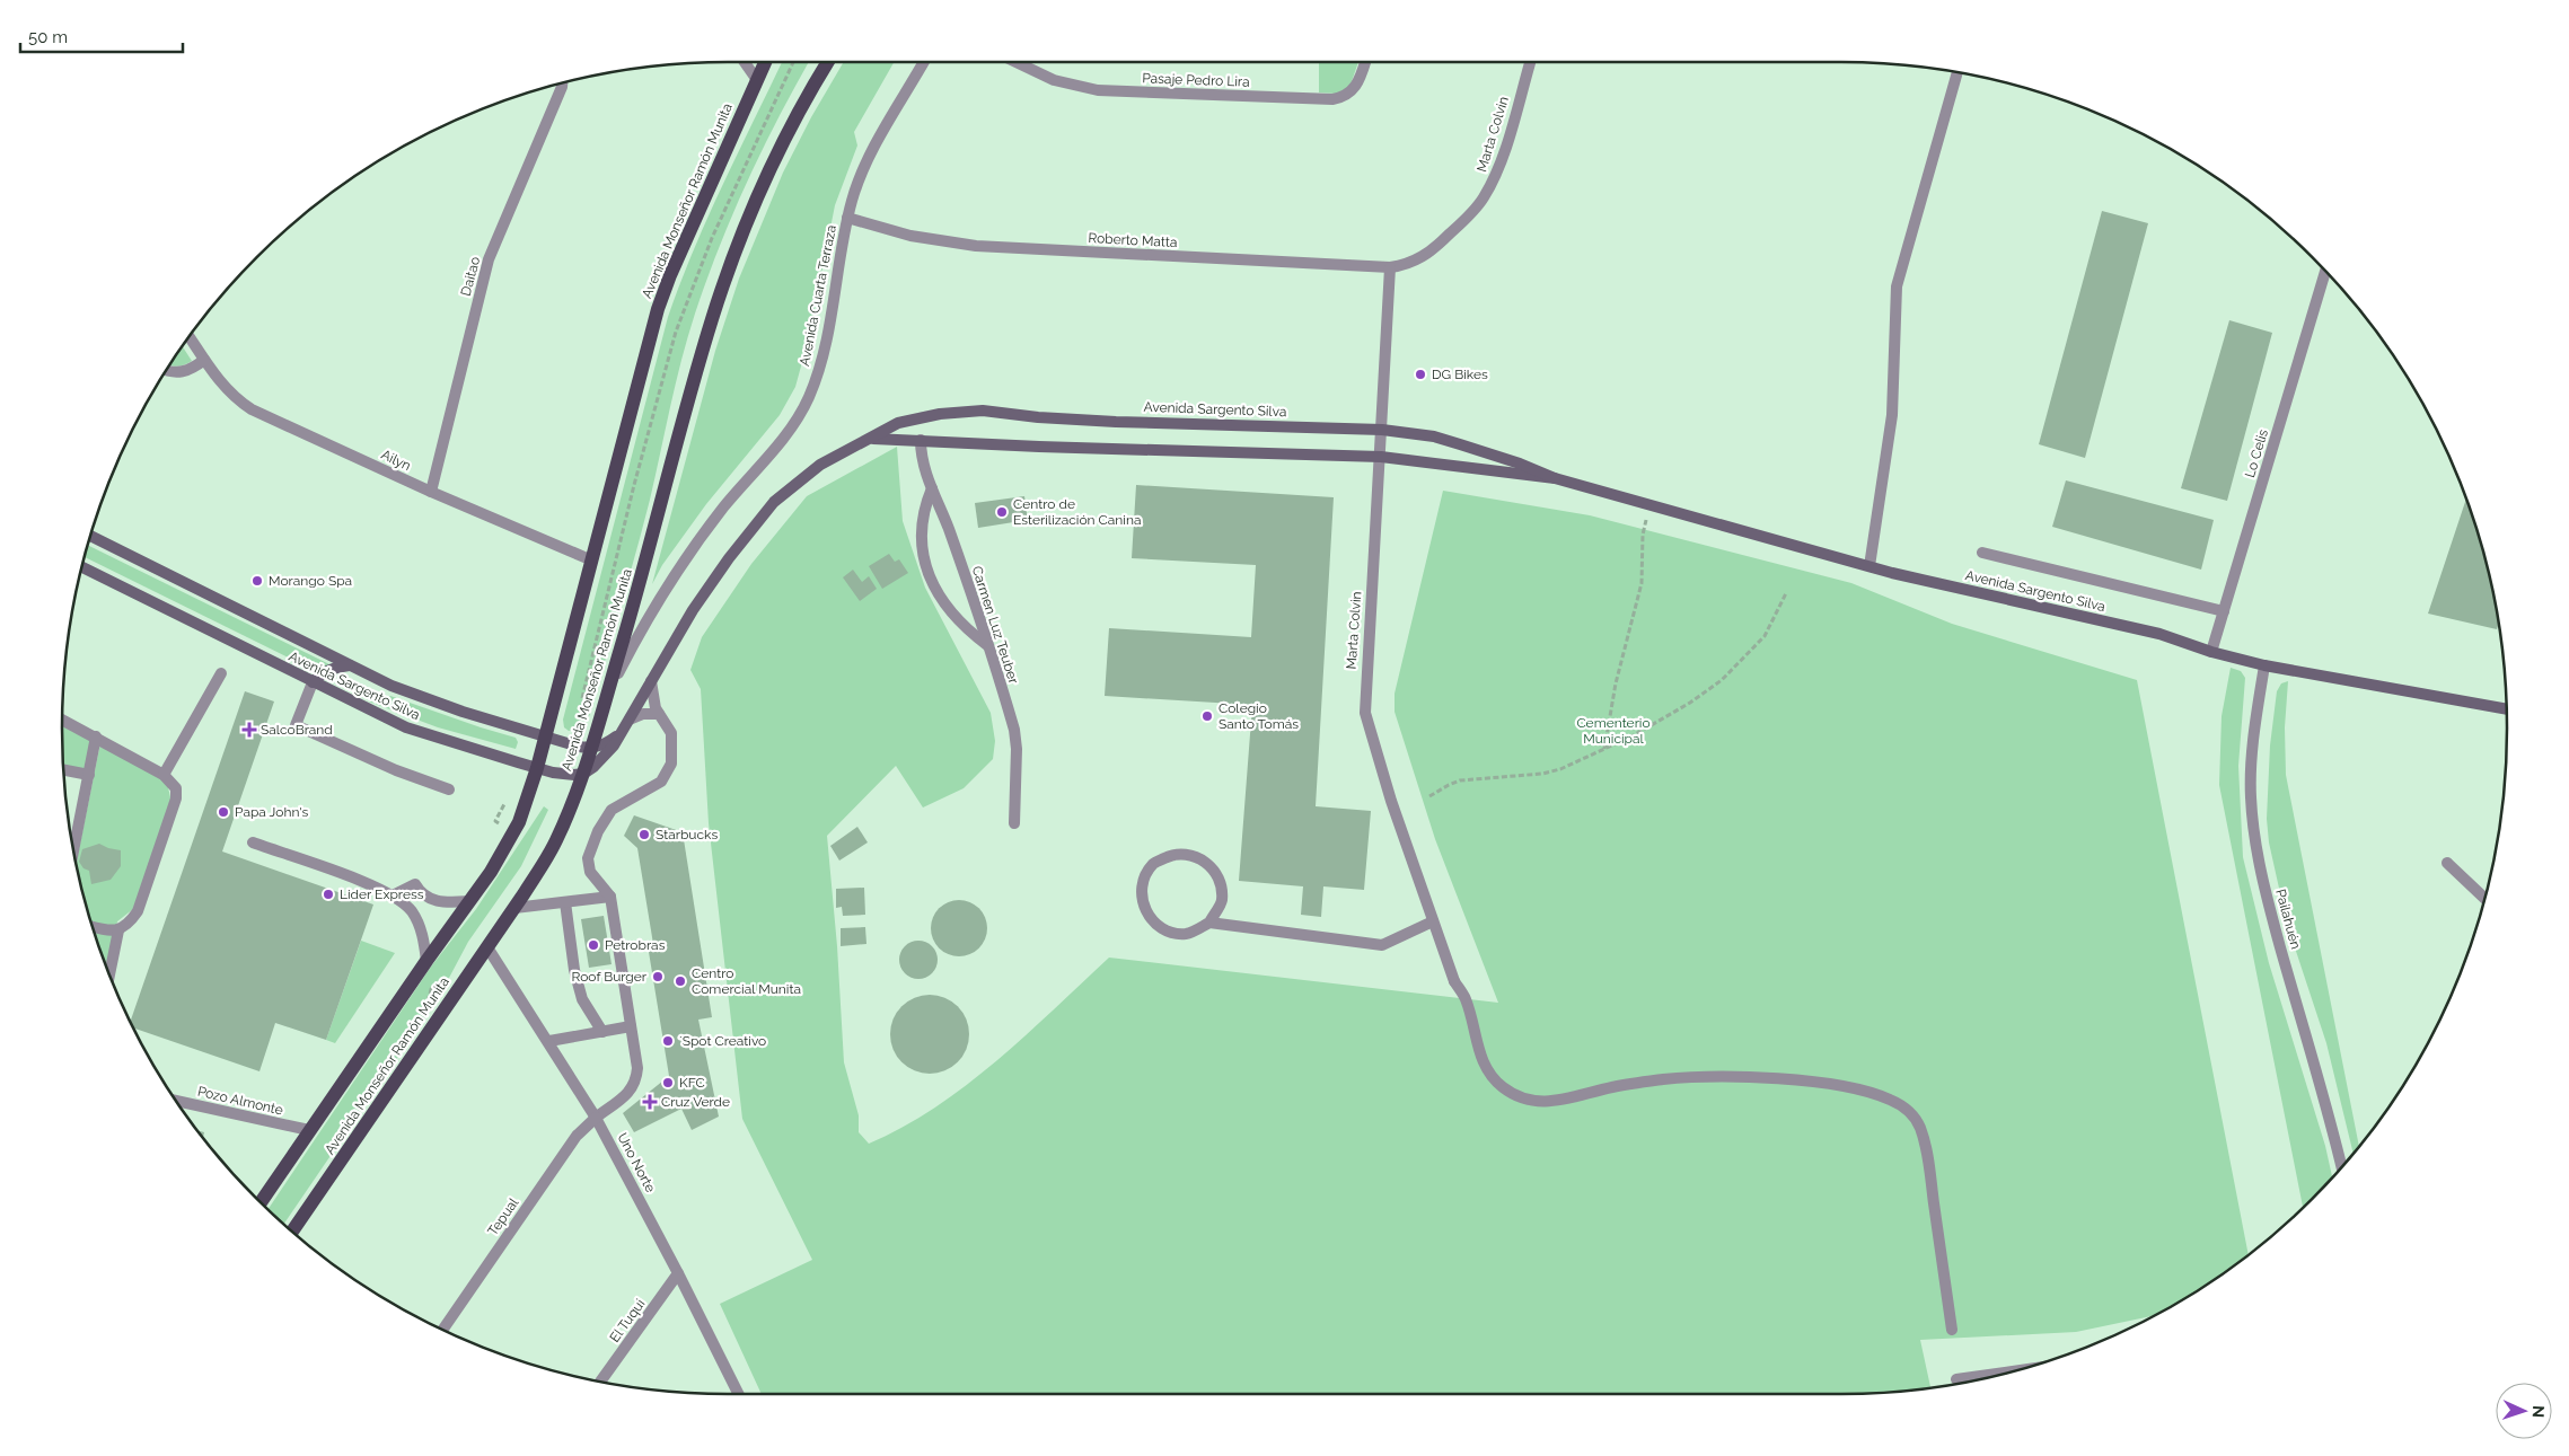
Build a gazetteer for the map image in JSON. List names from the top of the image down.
{
  "streets": {
    "main road": ["Avenida Monseñor Ramón Munita", "Avenida Sargento Silva"],
    "street": [
      "Pasaje Pedro Lira",
      "Marta Colvin",
      "Roberto Matta",
      "Daitao",
      "Avenida Cuarta Terraza",
      "Lo Celis",
      "Ailyn",
      "Carmen Luz Teuber",
      "Pailahuén",
      "Pozo Almonte",
      "Uno Norte",
      "Tepual",
      "El Tuqui"
    ]
  },
  "crossings": [
    ["Marta Colvin", "Roberto Matta"],
    ["Marta Colvin", "Avenida Sargento Silva"],
    ["Avenida Monseñor Ramón Munita", "Avenida Cuarta Terraza"],
    ["Avenida Monseñor Ramón Munita", "Avenida Sargento Silva"],
    ["Avenida Monseñor Ramón Munita", "Ailyn"],
    ["Avenida Monseñor Ramón Munita", "Pozo Almonte"],
    ["Avenida Monseñor Ramón Munita", "Uno Norte"],
    ["Roberto Matta", "Avenida Cuarta Terraza"],
    ["Daitao", "Ailyn"],
    ["Avenida Sargento Silva", "Lo Celis"],
    ["Avenida Sargento Silva", "Carmen Luz Teuber"],
    ["Avenida Sargento Silva", "Pailahuén"],
    ["Uno Norte", "Tepual"],
    ["Uno Norte", "El Tuqui"]
  ],
  "parks": ["Cementerio Municipal"],
  "places": {
    "other": [
      "DG Bikes",
      "Centro de Esterilización Canina",
      "Morango Spa",
      "Colegio Santo Tomás",
      "Papa John's",
      "Starbucks",
      "Lider Express",
      "Petrobras",
      "Roof Burger",
      "Centro Comercial Munita",
      "´Spot Creativo",
      "KFC"
    ],
    "health": ["SalcoBrand", "Cruz Verde"]
  },
  "scale_bar": "50 m",
  "north": "right"
}
